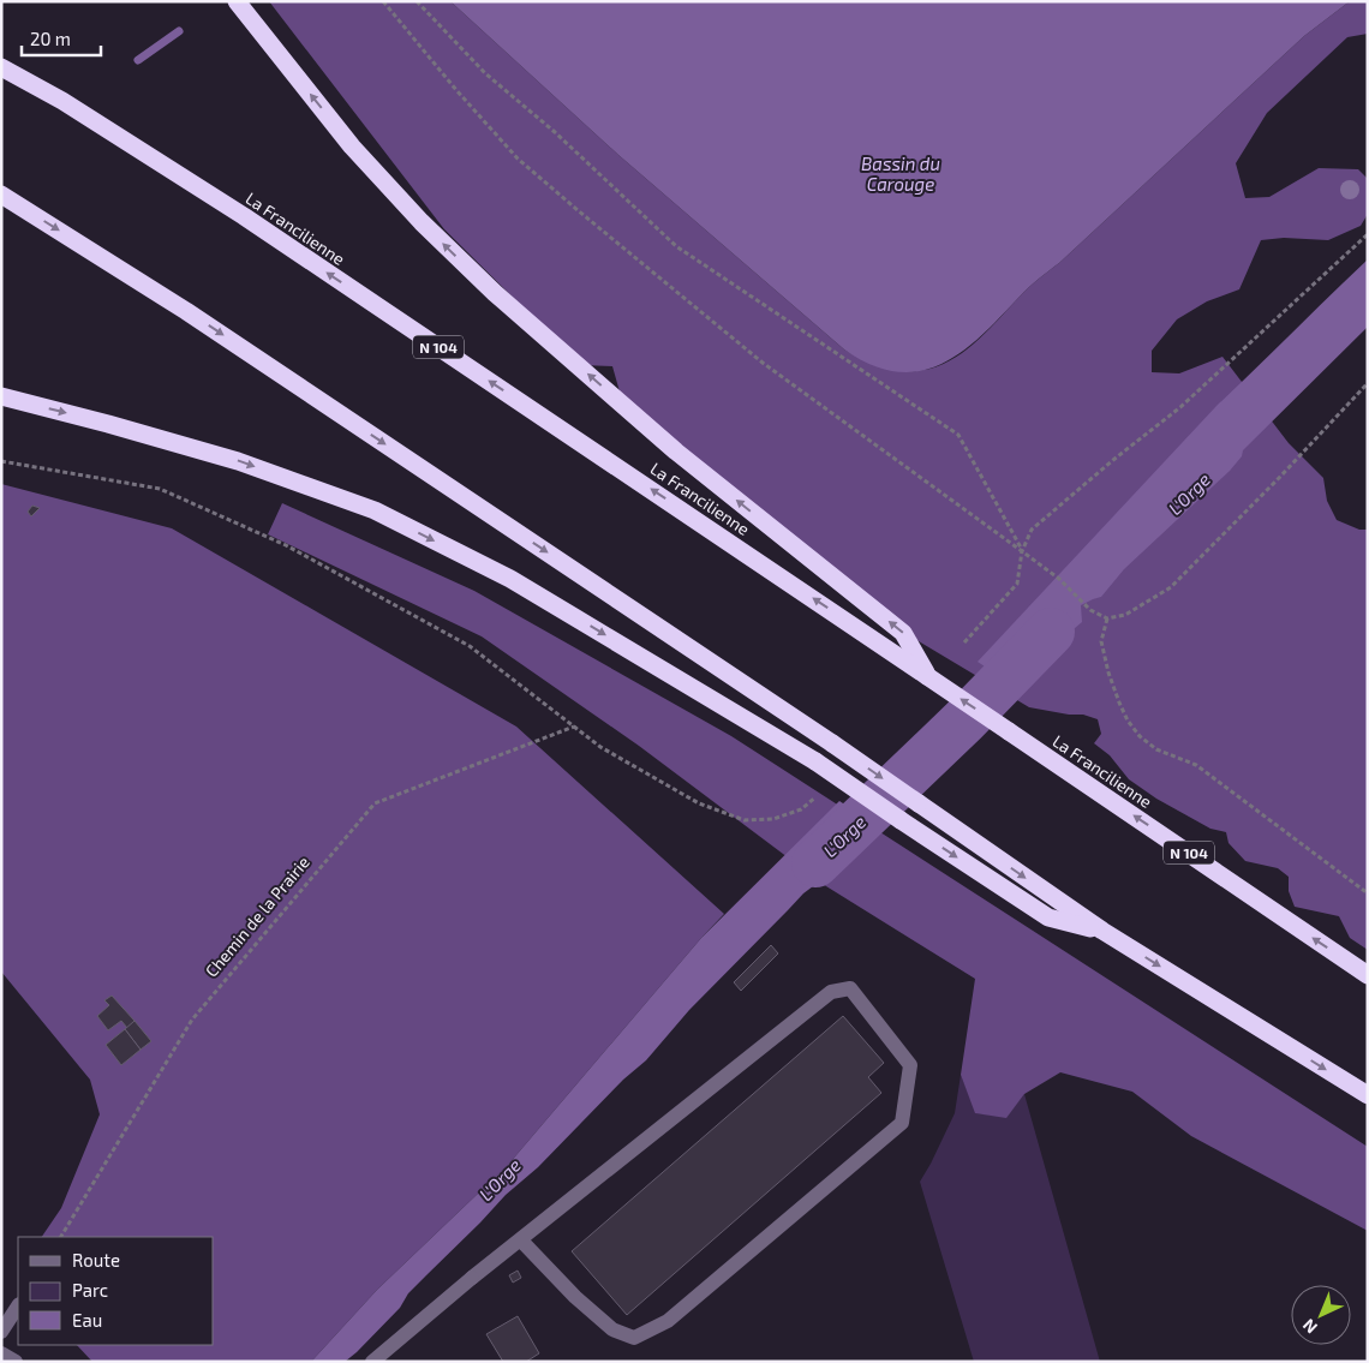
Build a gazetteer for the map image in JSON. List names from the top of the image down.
{
  "streets": {
    "highway": ["La Francilienne", "N 104"],
    "path": ["Chemin de la Prairie"]
  },
  "water": ["Bassin du Carouge", "L'Orge"],
  "legend": ["Route", "Parc", "Eau"],
  "scale_bar": "20 m",
  "north": "bottom left"
}
